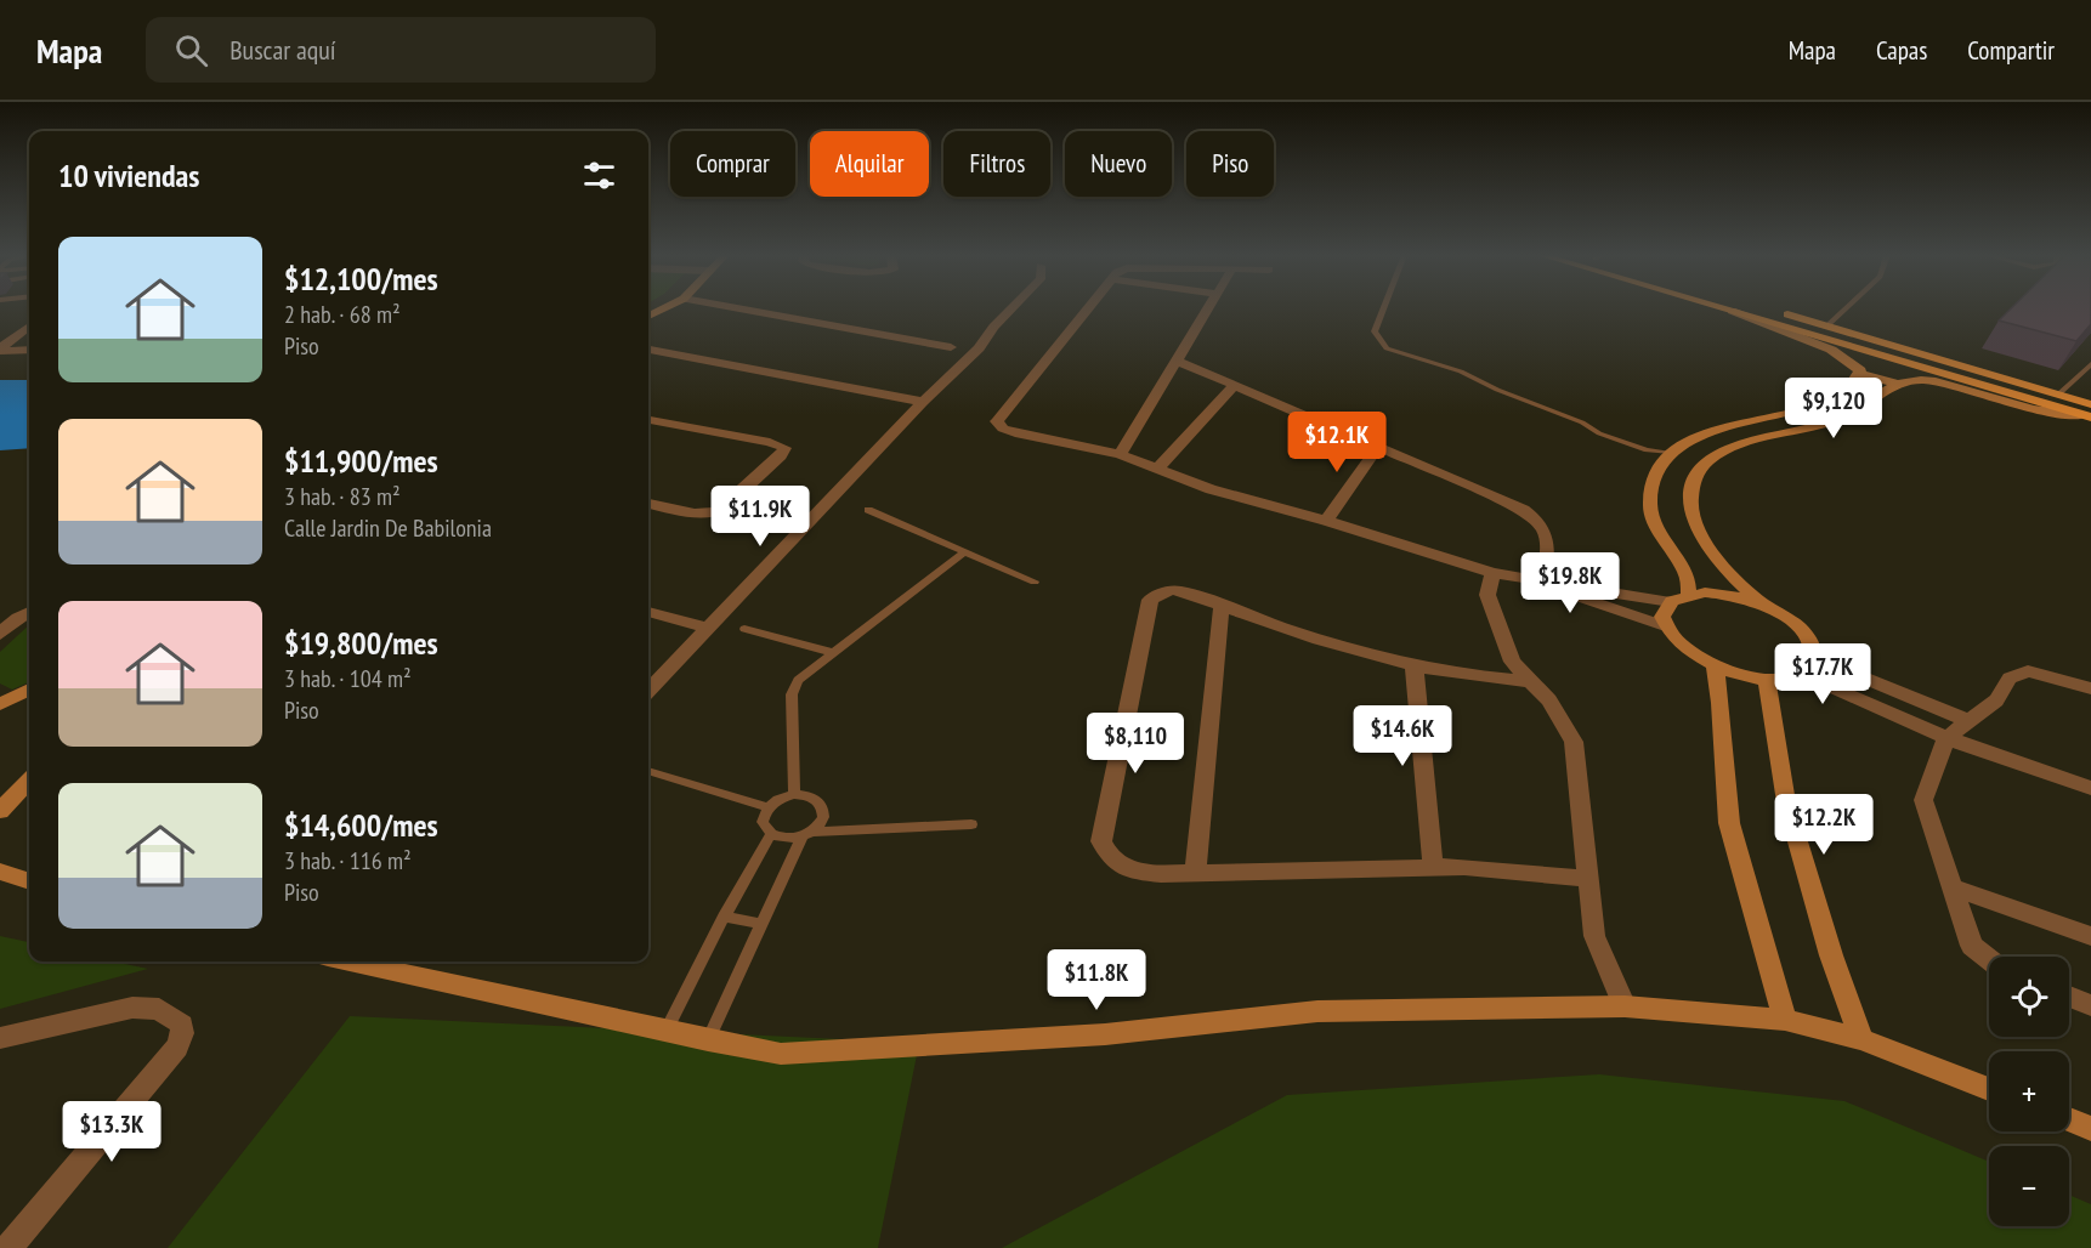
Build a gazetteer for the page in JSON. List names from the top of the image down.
{
  "page": {
    "header": "Mapa",
    "search": "Buscar aquí",
    "nav": ["Mapa", "Capas", "Compartir"],
    "chip": [
      "Comprar",
      "Alquilar",
      "Filtros",
      "Nuevo",
      "Piso"
    ],
    "heading": "10 viviendas",
    "list": [
      {
        "name": "$12,100/mes",
        "note": "2 hab. · 68 m² · Piso"
      },
      {
        "name": "$11,900/mes",
        "note": "3 hab. · 83 m² · Calle Jardin De Babilonia"
      },
      {
        "name": "$19,800/mes",
        "note": "3 hab. · 104 m² · Piso"
      },
      {
        "name": "$14,600/mes",
        "note": "3 hab. · 116 m² · Piso"
      }
    ],
    "price": [
      "$9,120",
      "$12.1K",
      "$11.9K",
      "$19.8K",
      "$17.7K",
      "$14.6K",
      "$8,110",
      "$12.2K",
      "$11.8K",
      "$13.3K"
    ],
    "map_buttons": ["+", "−"]
  }
}
